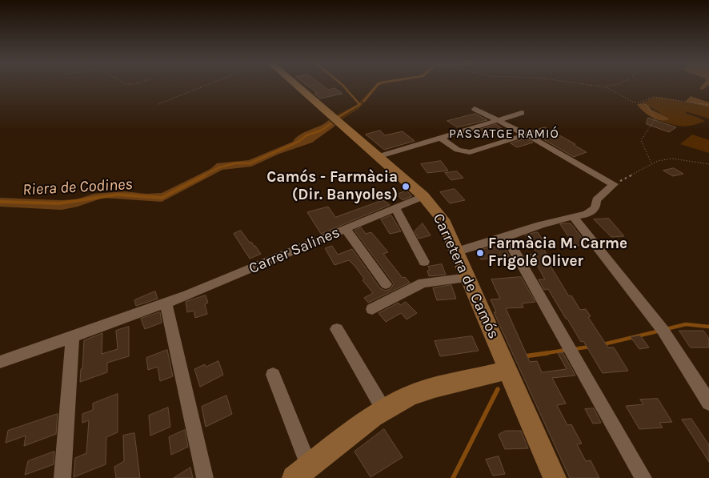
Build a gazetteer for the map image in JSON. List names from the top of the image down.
{
  "streets": {
    "street": ["Carrer Salines", "Carretera de Camós"]
  },
  "crossings": [
    ["Carrer Salines", "Carretera de Camós"]
  ],
  "districts": ["PASSATGE RAMIÓ"],
  "water": ["Riera de Codines"],
  "places": ["Camós - Farmàcia (Dir. Banyoles)", "Farmàcia M. Carme Frigolé Oliver"]
}
